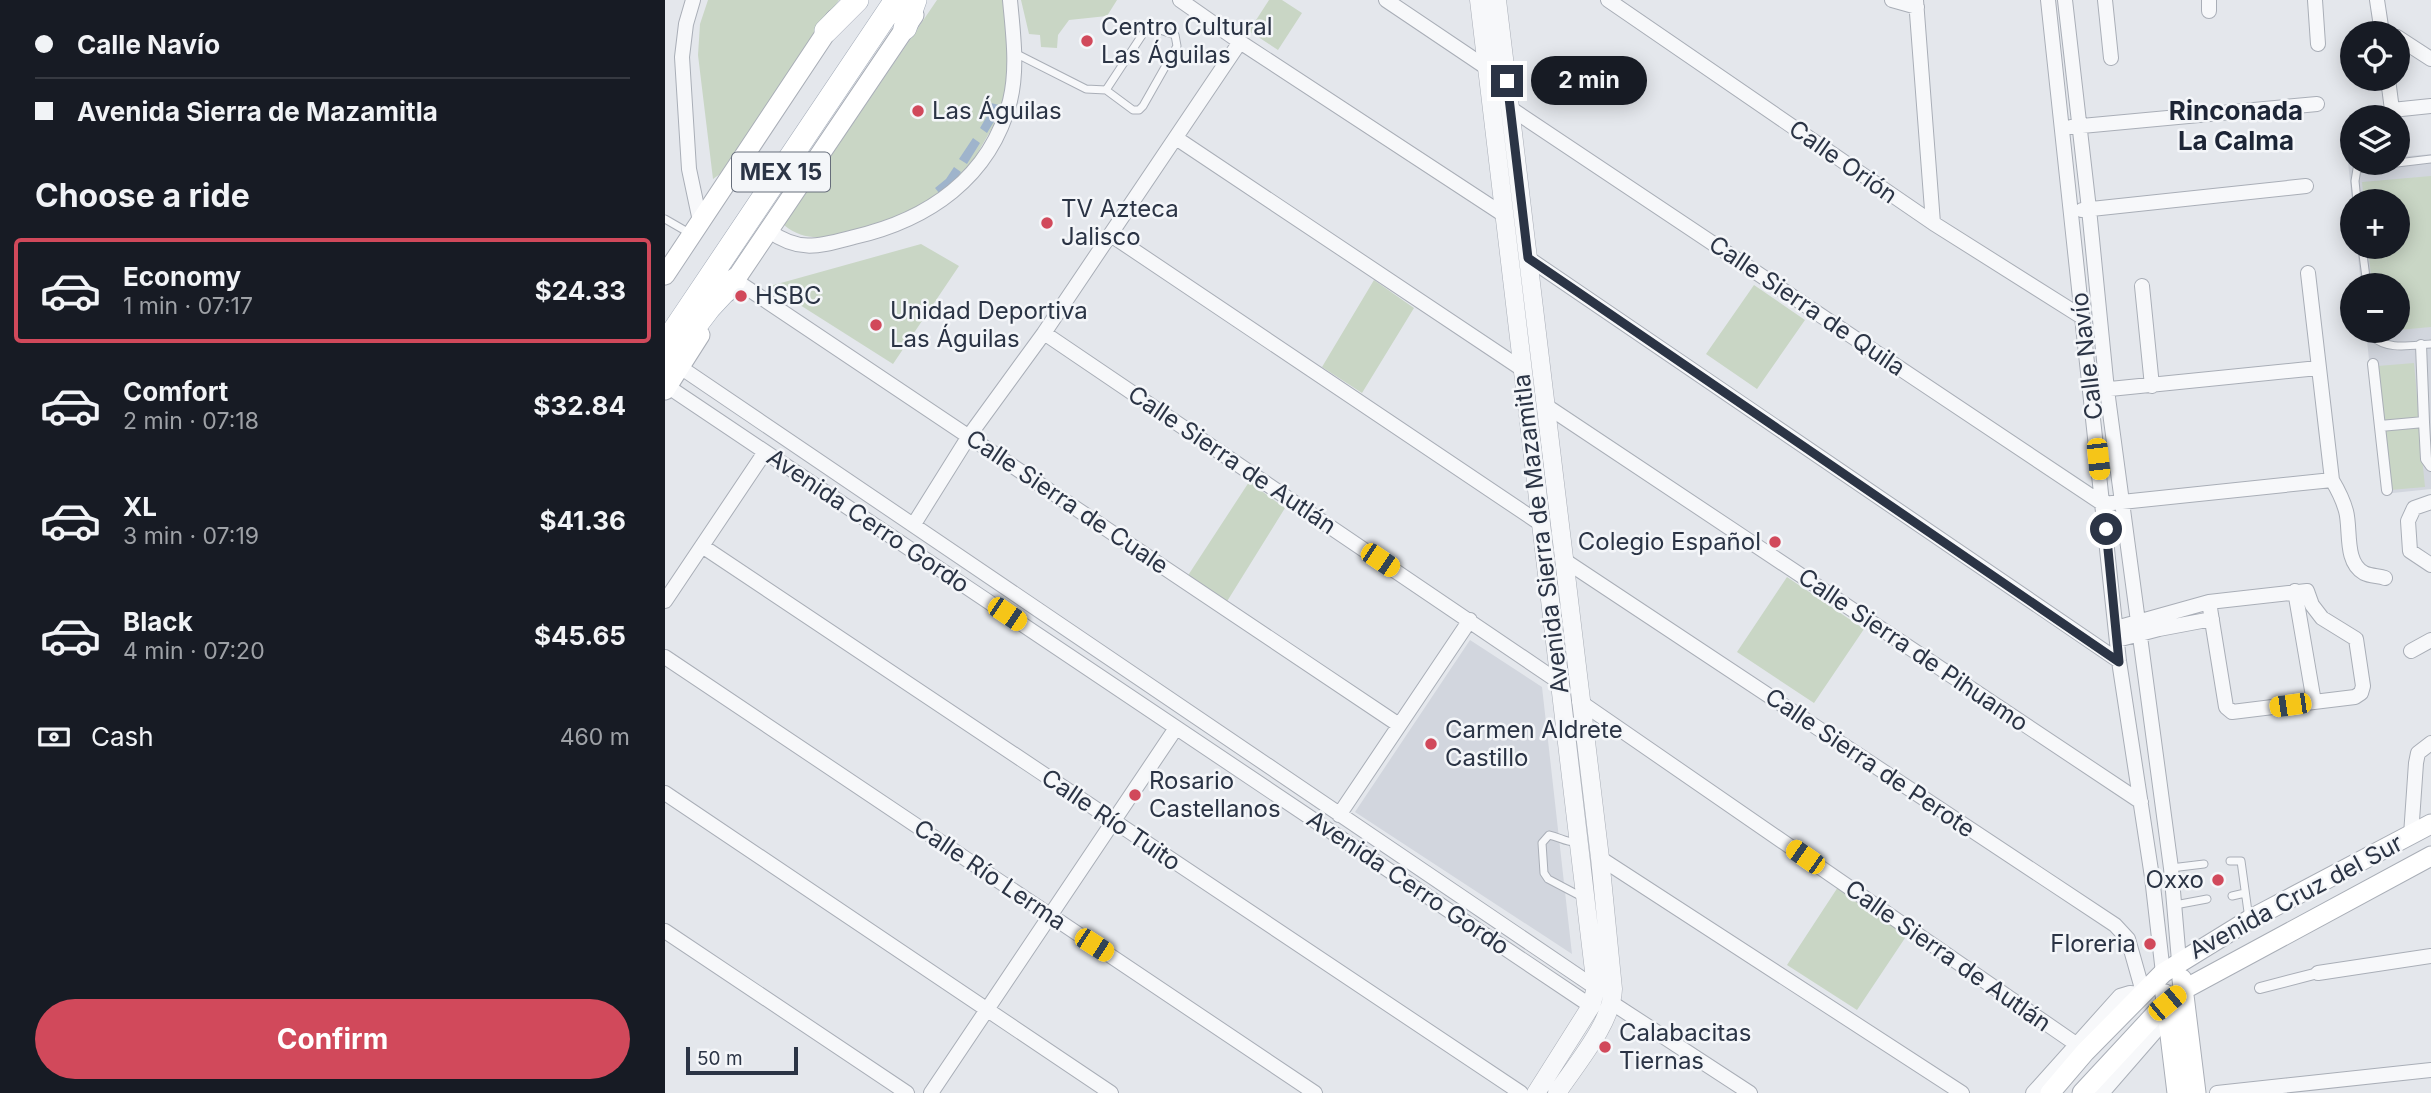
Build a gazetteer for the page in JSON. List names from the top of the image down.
{
  "streets": {
    "main road": ["MEX 15", "Calle Navío", "Avenida Cruz del Sur"],
    "street": [
      "Calle Orión",
      "Calle Sierra de Quila",
      "Calle Sierra de Autlán",
      "Calle Sierra de Cuale",
      "Avenida Cerro Gordo",
      "Avenida Sierra de Mazamitla",
      "Calle Sierra de Pihuamo",
      "Calle Sierra de Perote",
      "Calle Río Tuito",
      "Calle Río Lerma"
    ]
  },
  "crossings": [
    ["Calle Orión", "Calle Navío"],
    ["Calle Sierra de Quila", "Calle Navío"],
    ["Calle Sierra de Quila", "Avenida Sierra de Mazamitla"],
    ["Calle Navío", "Calle Sierra de Pihuamo"],
    ["Calle Navío", "Avenida Cruz del Sur"],
    ["Calle Sierra de Autlán", "Avenida Sierra de Mazamitla"],
    ["Avenida Cerro Gordo", "Avenida Sierra de Mazamitla"],
    ["Avenida Sierra de Mazamitla", "Calle Sierra de Pihuamo"],
    ["Avenida Sierra de Mazamitla", "Calle Sierra de Perote"],
    ["Calle Sierra de Perote", "Avenida Cruz del Sur"]
  ],
  "districts": ["Rinconada La Calma"],
  "places": [
    "Centro Cultural Las Águilas",
    "Las Águilas",
    "TV Azteca Jalisco",
    "HSBC",
    "Unidad Deportiva Las Águilas",
    "Colegio Español",
    "Carmen Aldrete Castillo",
    "Rosario Castellanos",
    "Oxxo",
    "Floreria",
    "Calabacitas Tiernas"
  ],
  "scale_bar": "50 m",
  "page": {
    "banner": ["Calle Navío", "Avenida Sierra de Mazamitla"],
    "map_buttons": ["+", "−"],
    "bubble": "2 min",
    "heading": "Choose a ride",
    "list": [
      {
        "name": "Economy",
        "note": "1 min · 07:17",
        "value": "$24.33"
      },
      {
        "name": "Comfort",
        "note": "2 min · 07:18",
        "value": "$32.84"
      },
      {
        "name": "XL",
        "note": "3 min · 07:19",
        "value": "$41.36"
      },
      {
        "name": "Black",
        "note": "4 min · 07:20",
        "value": "$45.65"
      }
    ],
    "pay": ["Cash", "460 m"],
    "buttons": "Confirm",
    "scale": "50 m"
  }
}
